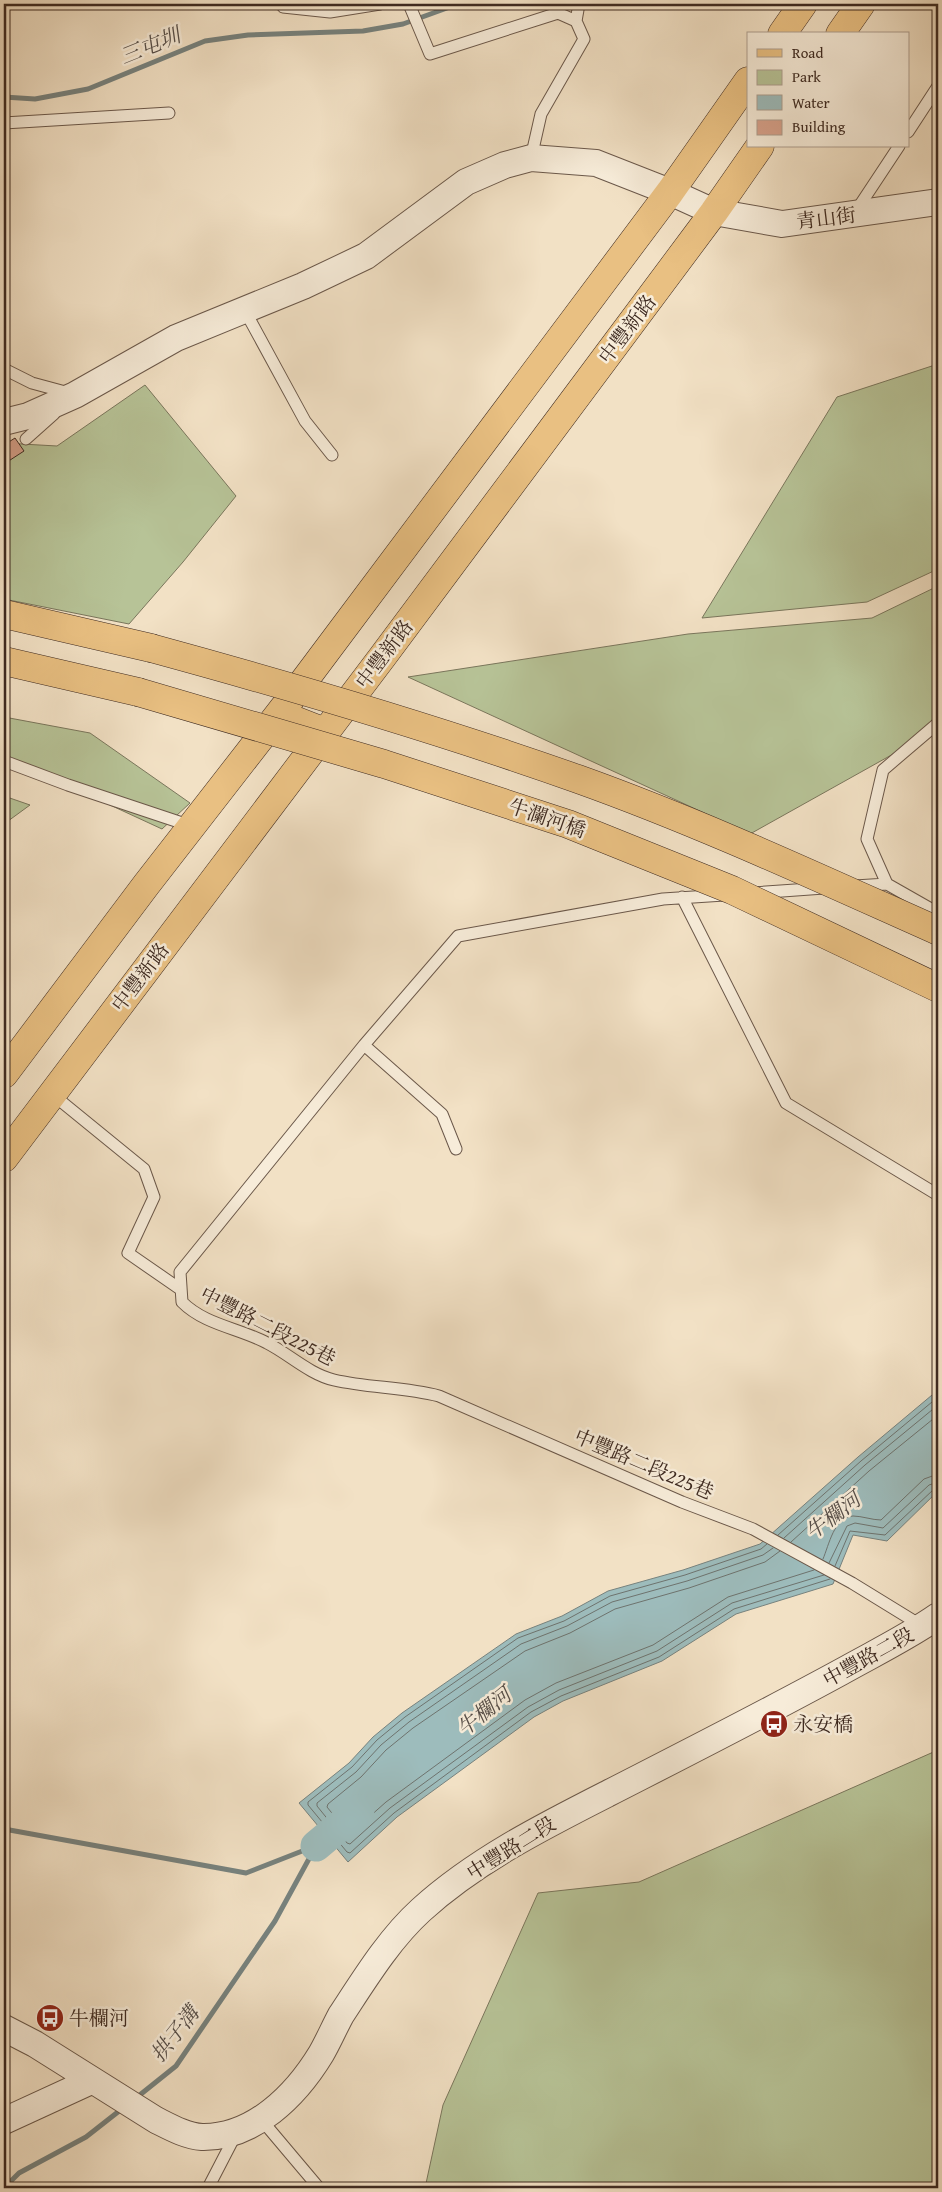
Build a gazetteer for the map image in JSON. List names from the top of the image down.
{
  "streets": {
    "main road": ["中豐新路", "牛瀾河橋"],
    "street": ["青山街", "中豐路二段"],
    "lane": ["中豐路二段225巷"]
  },
  "crossings": [
    ["青山街", "中豐新路"],
    ["中豐路二段225巷", "中豐路二段"]
  ],
  "water": ["三屯圳", "牛欄河", "拱子溝"],
  "places": {
    "bus stop": ["永安橋", "牛欄河"]
  },
  "legend": [
    "Road",
    "Park",
    "Water",
    "Building"
  ]
}
